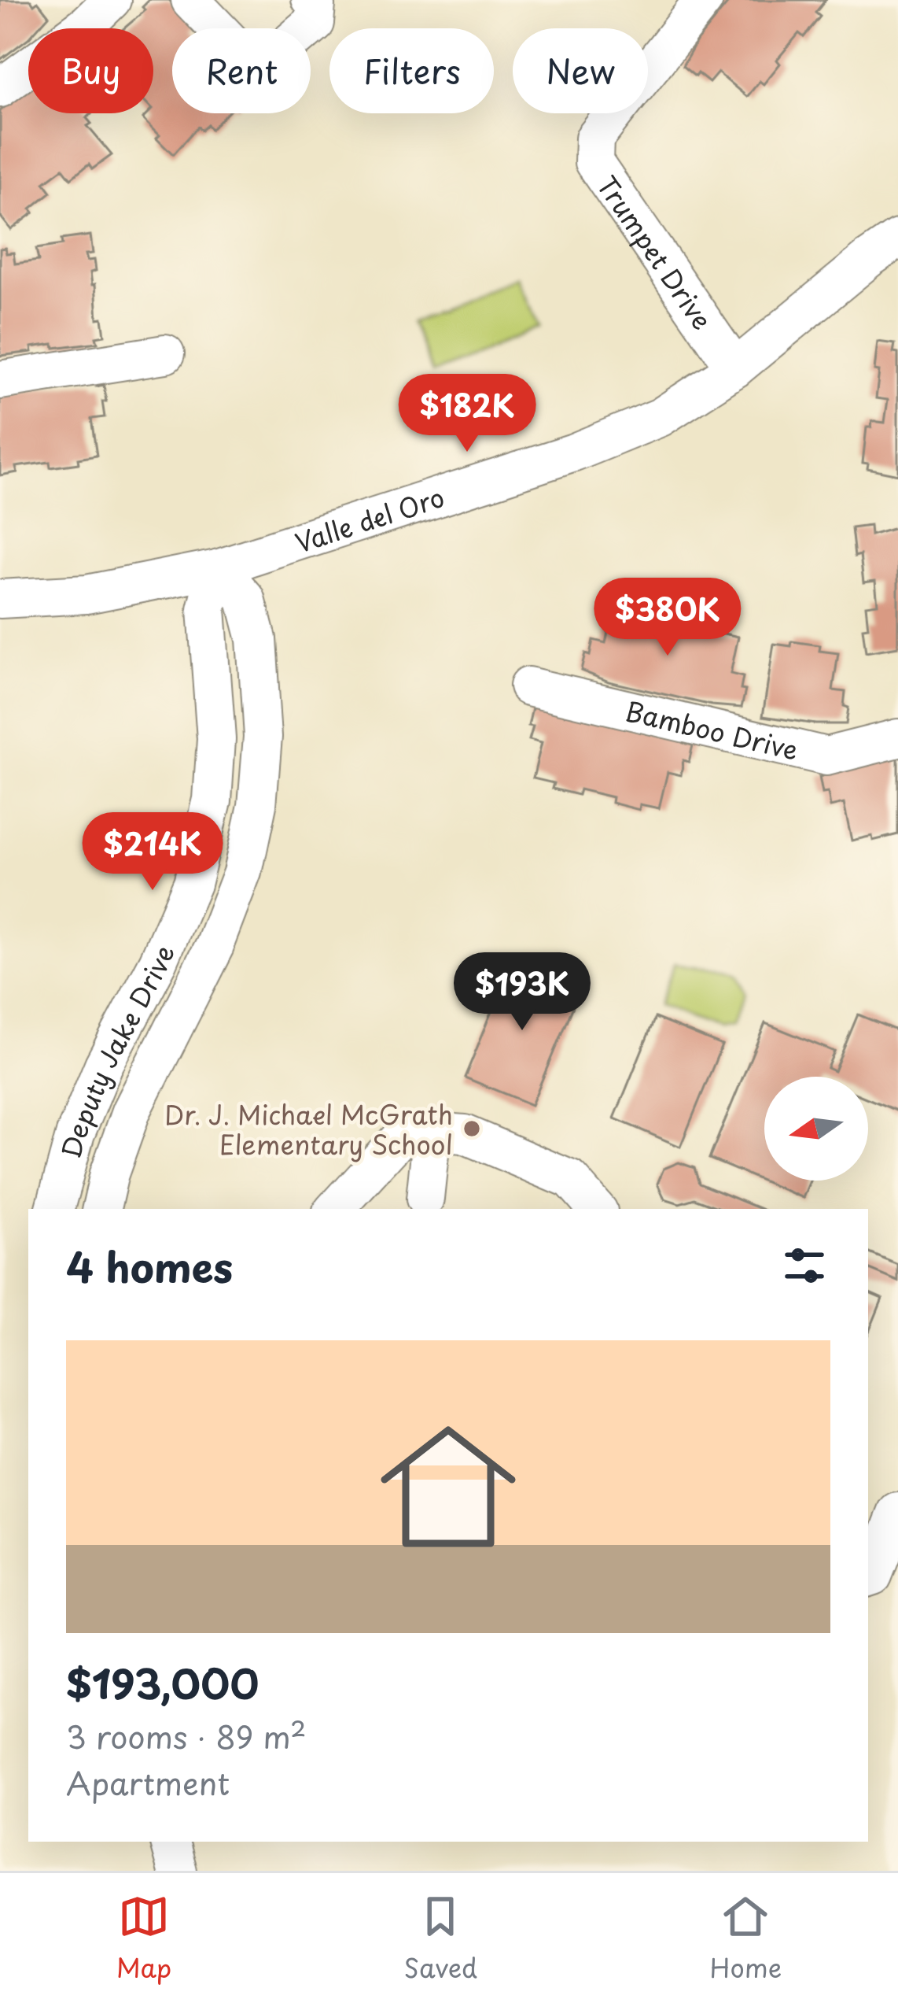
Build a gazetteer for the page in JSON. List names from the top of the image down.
{
  "streets": {
    "street": [
      "Trumpet Drive",
      "Valle del Oro",
      "Bamboo Drive",
      "Deputy Jake Drive"
    ]
  },
  "crossings": [
    ["Trumpet Drive", "Valle del Oro"],
    ["Valle del Oro", "Deputy Jake Drive"]
  ],
  "places": ["Dr. J. Michael McGrath Elementary School"],
  "north": "left",
  "page": {
    "chip": [
      "Buy",
      "Rent",
      "Filters",
      "New"
    ],
    "price": [
      "$182K",
      "$380K",
      "$214K",
      "$193K"
    ],
    "heading": "4 homes",
    "list": [
      {
        "name": "$193,000",
        "note": "3 rooms · 89 m² · Apartment"
      }
    ],
    "tabs": ["Map", "Saved", "Home"]
  }
}
